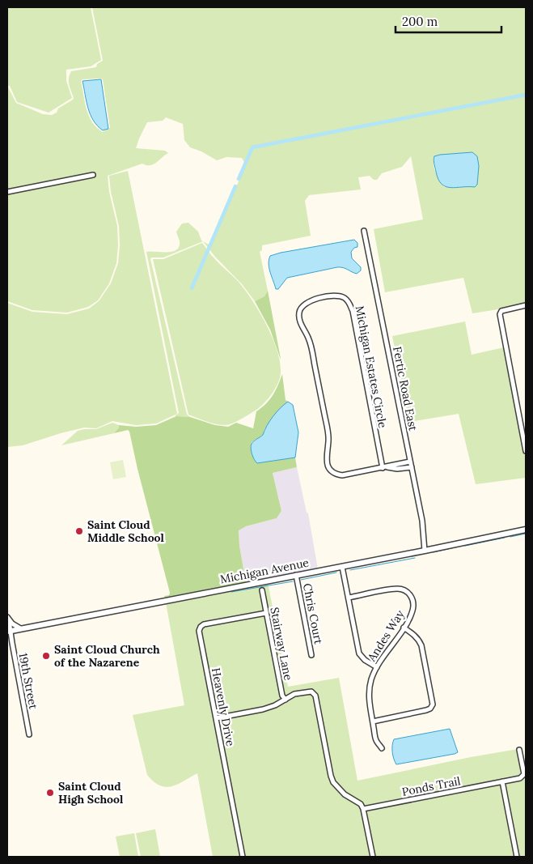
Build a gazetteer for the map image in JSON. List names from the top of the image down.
{
  "streets": {
    "street": [
      "Michigan Estates Circle",
      "Fertic Road East",
      "Michigan Avenue",
      "Chris Court",
      "Andes Way",
      "Stairway Lane",
      "19th Street",
      "Heavenly Drive",
      "Ponds Trail"
    ]
  },
  "crossings": [
    ["Michigan Estates Circle", "Fertic Road East"],
    ["Fertic Road East", "Michigan Avenue"],
    ["Michigan Avenue", "Chris Court"],
    ["Michigan Avenue", "19th Street"],
    ["Stairway Lane", "Heavenly Drive"]
  ],
  "places": ["Saint Cloud Middle School", "Saint Cloud Church of the Nazarene", "Saint Cloud High School"],
  "scale_bar": "200 m"
}
